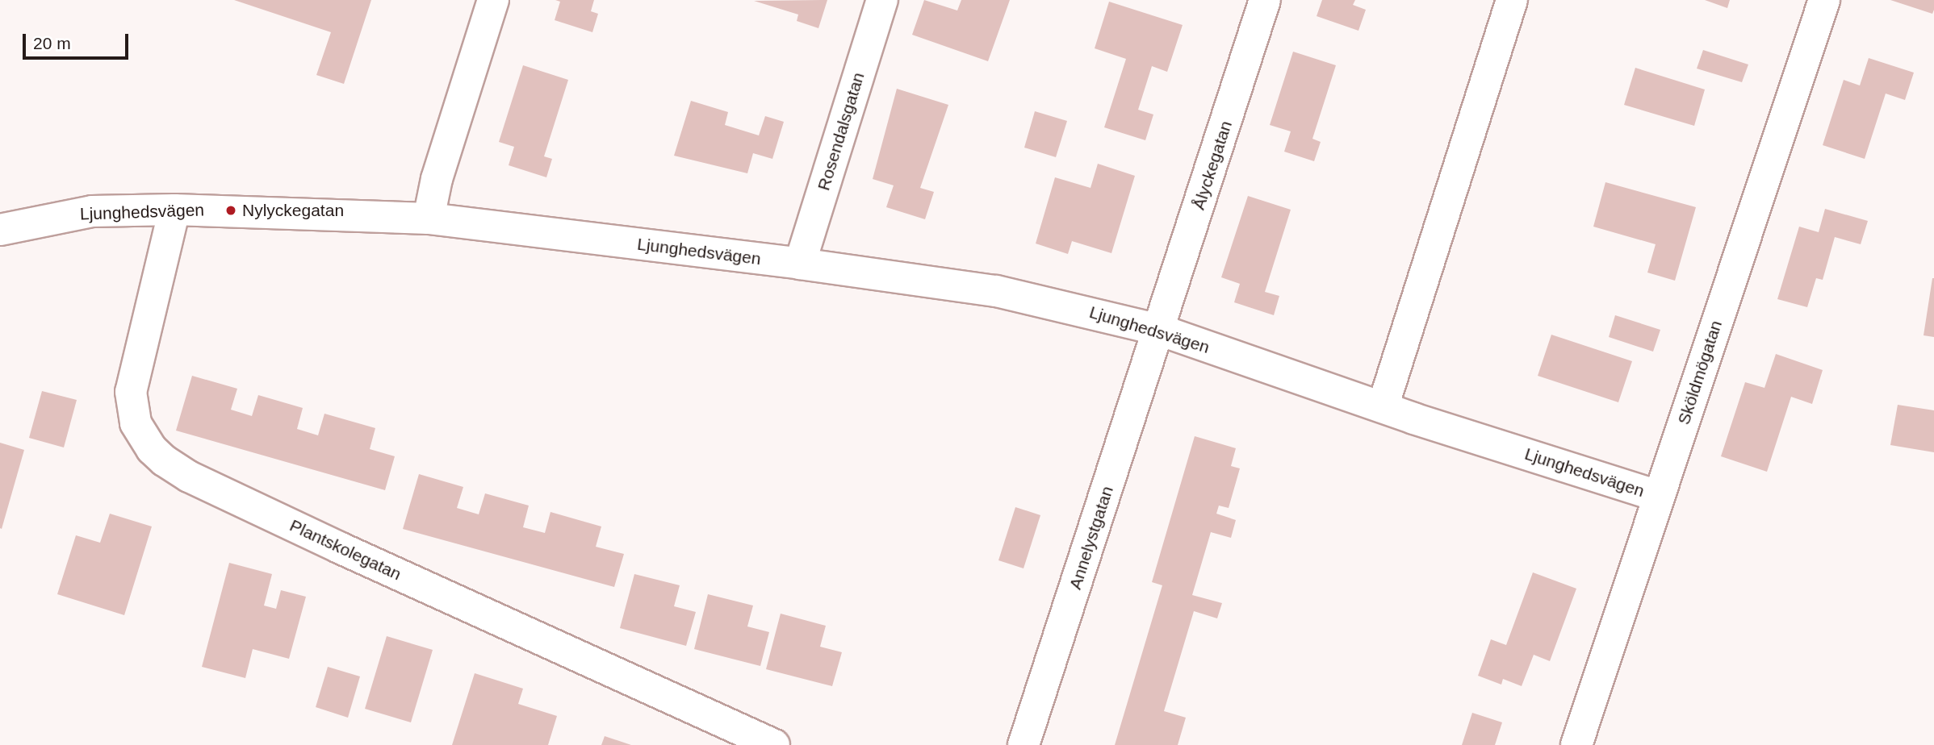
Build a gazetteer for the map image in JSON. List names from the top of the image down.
{
  "streets": {
    "street": [
      "Rosendalsgatan",
      "Ålyckegatan",
      "Ljunghedsvägen",
      "Sköldmögatan",
      "Annelystgatan",
      "Plantskolegatan"
    ]
  },
  "crossings": [
    ["Rosendalsgatan", "Ljunghedsvägen"],
    ["Ålyckegatan", "Ljunghedsvägen"],
    ["Ålyckegatan", "Annelystgatan"],
    ["Ljunghedsvägen", "Sköldmögatan"],
    ["Ljunghedsvägen", "Annelystgatan"],
    ["Ljunghedsvägen", "Plantskolegatan"]
  ],
  "places": ["Nylyckegatan"],
  "scale_bar": "20 m"
}
